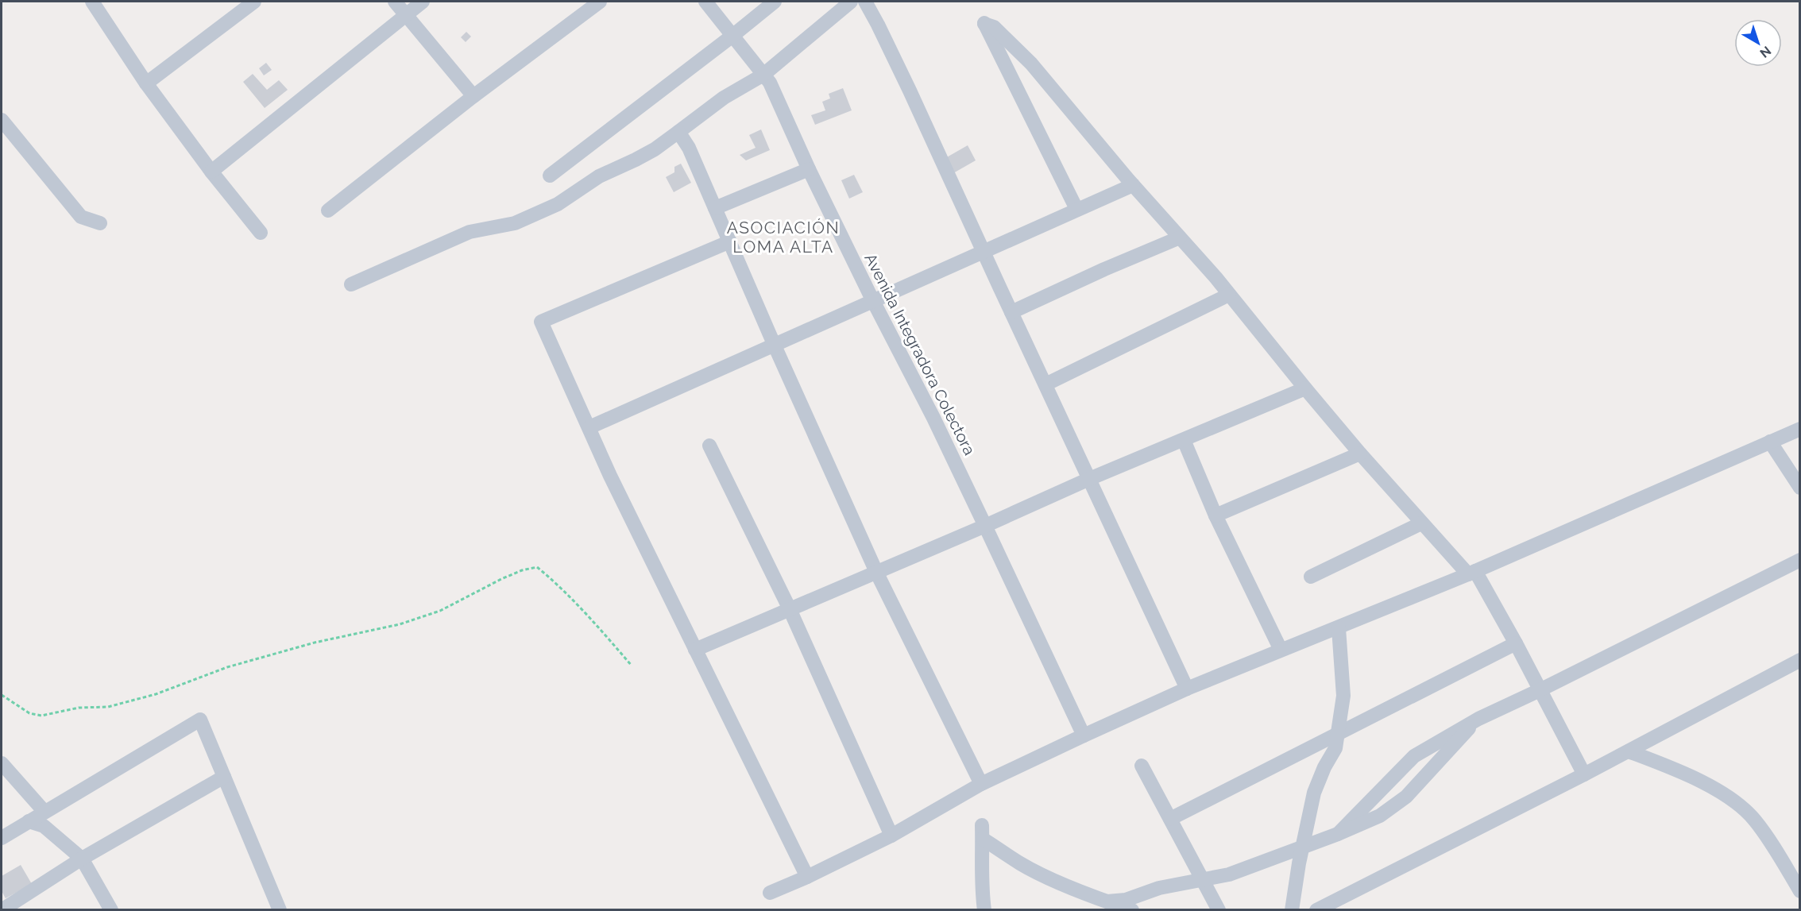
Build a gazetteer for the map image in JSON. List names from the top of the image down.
{
  "streets": {
    "street": ["Avenida Integradora Colectora"]
  },
  "districts": ["ASOCIACIÓN LOMA ALTA"],
  "north": "bottom right"
}
